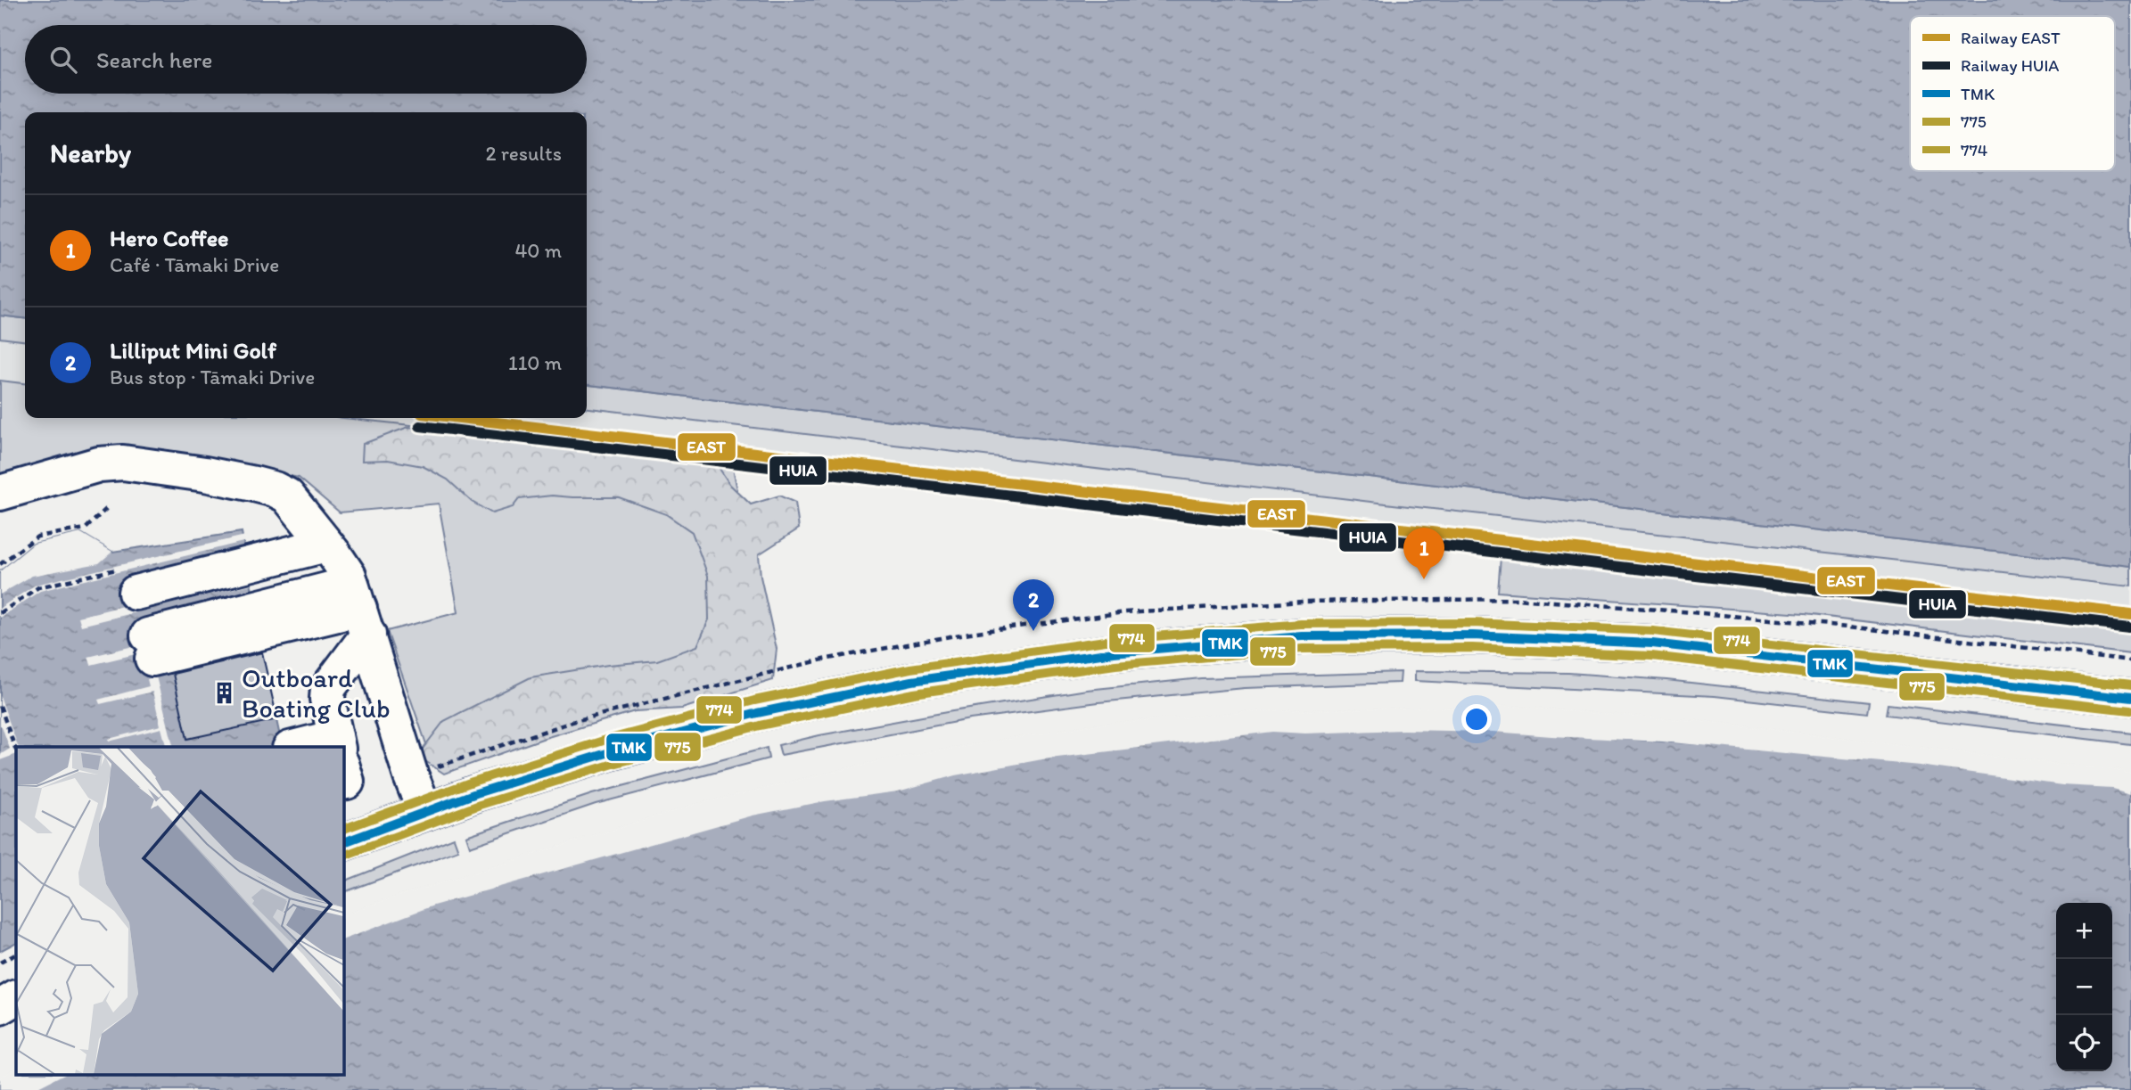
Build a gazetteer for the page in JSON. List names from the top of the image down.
{
  "places": {
    "building": ["Outboard Boating Club"]
  },
  "lines": [
    "rail line EAST",
    "rail line HUIA",
    "transit line 774",
    "transit line TMK",
    "transit line 775"
  ],
  "legend": [
    "Railway EAST",
    "Railway HUIA",
    "TMK",
    "775",
    "774"
  ],
  "page": {
    "search": "Search here",
    "heading": ["Nearby", "2 results"],
    "list": [
      {
        "mark": "1",
        "name": "Hero Coffee",
        "note": "Café · Tāmaki Drive",
        "value": "40 m"
      },
      {
        "mark": "2",
        "name": "Lilliput Mini Golf",
        "note": "Bus stop · Tāmaki Drive",
        "value": "110 m"
      }
    ],
    "pins": ["1", "2"],
    "map_buttons": ["+", "−"]
  }
}
